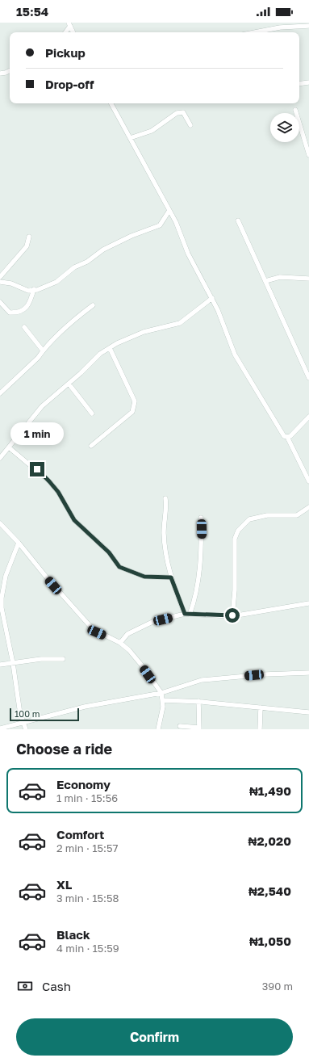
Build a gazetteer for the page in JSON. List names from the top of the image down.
{
  "scale_bar": "100 m",
  "page": {
    "status": "15:54",
    "banner": ["Pickup", "Drop-off"],
    "bubble": "1 min",
    "scale": "100 m",
    "heading": "Choose a ride",
    "list": [
      {
        "name": "Economy",
        "note": "1 min · 15:56",
        "value": "₦1,490"
      },
      {
        "name": "Comfort",
        "note": "2 min · 15:57",
        "value": "₦2,020"
      },
      {
        "name": "XL",
        "note": "3 min · 15:58",
        "value": "₦2,540"
      },
      {
        "name": "Black",
        "note": "4 min · 15:59",
        "value": "₦1,050"
      }
    ],
    "pay": ["Cash", "390 m"],
    "buttons": "Confirm"
  }
}
